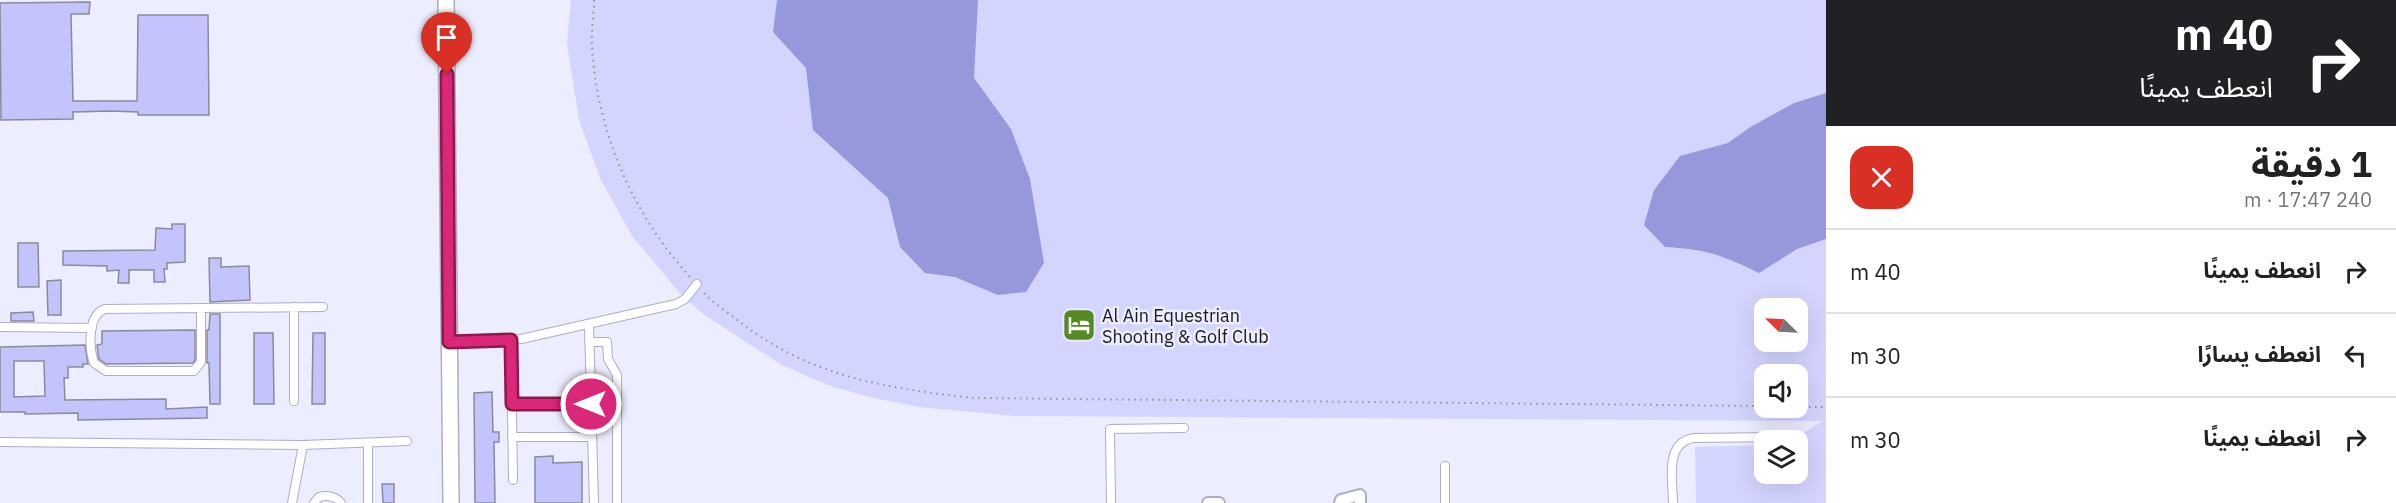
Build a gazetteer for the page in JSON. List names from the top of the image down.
{
  "places": {
    "hotel": ["Al Ain Equestrian Shooting & Golf Club"]
  },
  "north": "top left",
  "page": {
    "turn": ["40 m", "انعطف يمينًا"],
    "heading": ["1 دقيقة", "240 m · 17:47"],
    "list": [
      {
        "name": "انعطف يمينًا",
        "value": "40 m"
      },
      {
        "name": "انعطف يسارًا",
        "value": "30 m"
      },
      {
        "name": "انعطف يمينًا",
        "value": "30 m"
      }
    ]
  }
}
